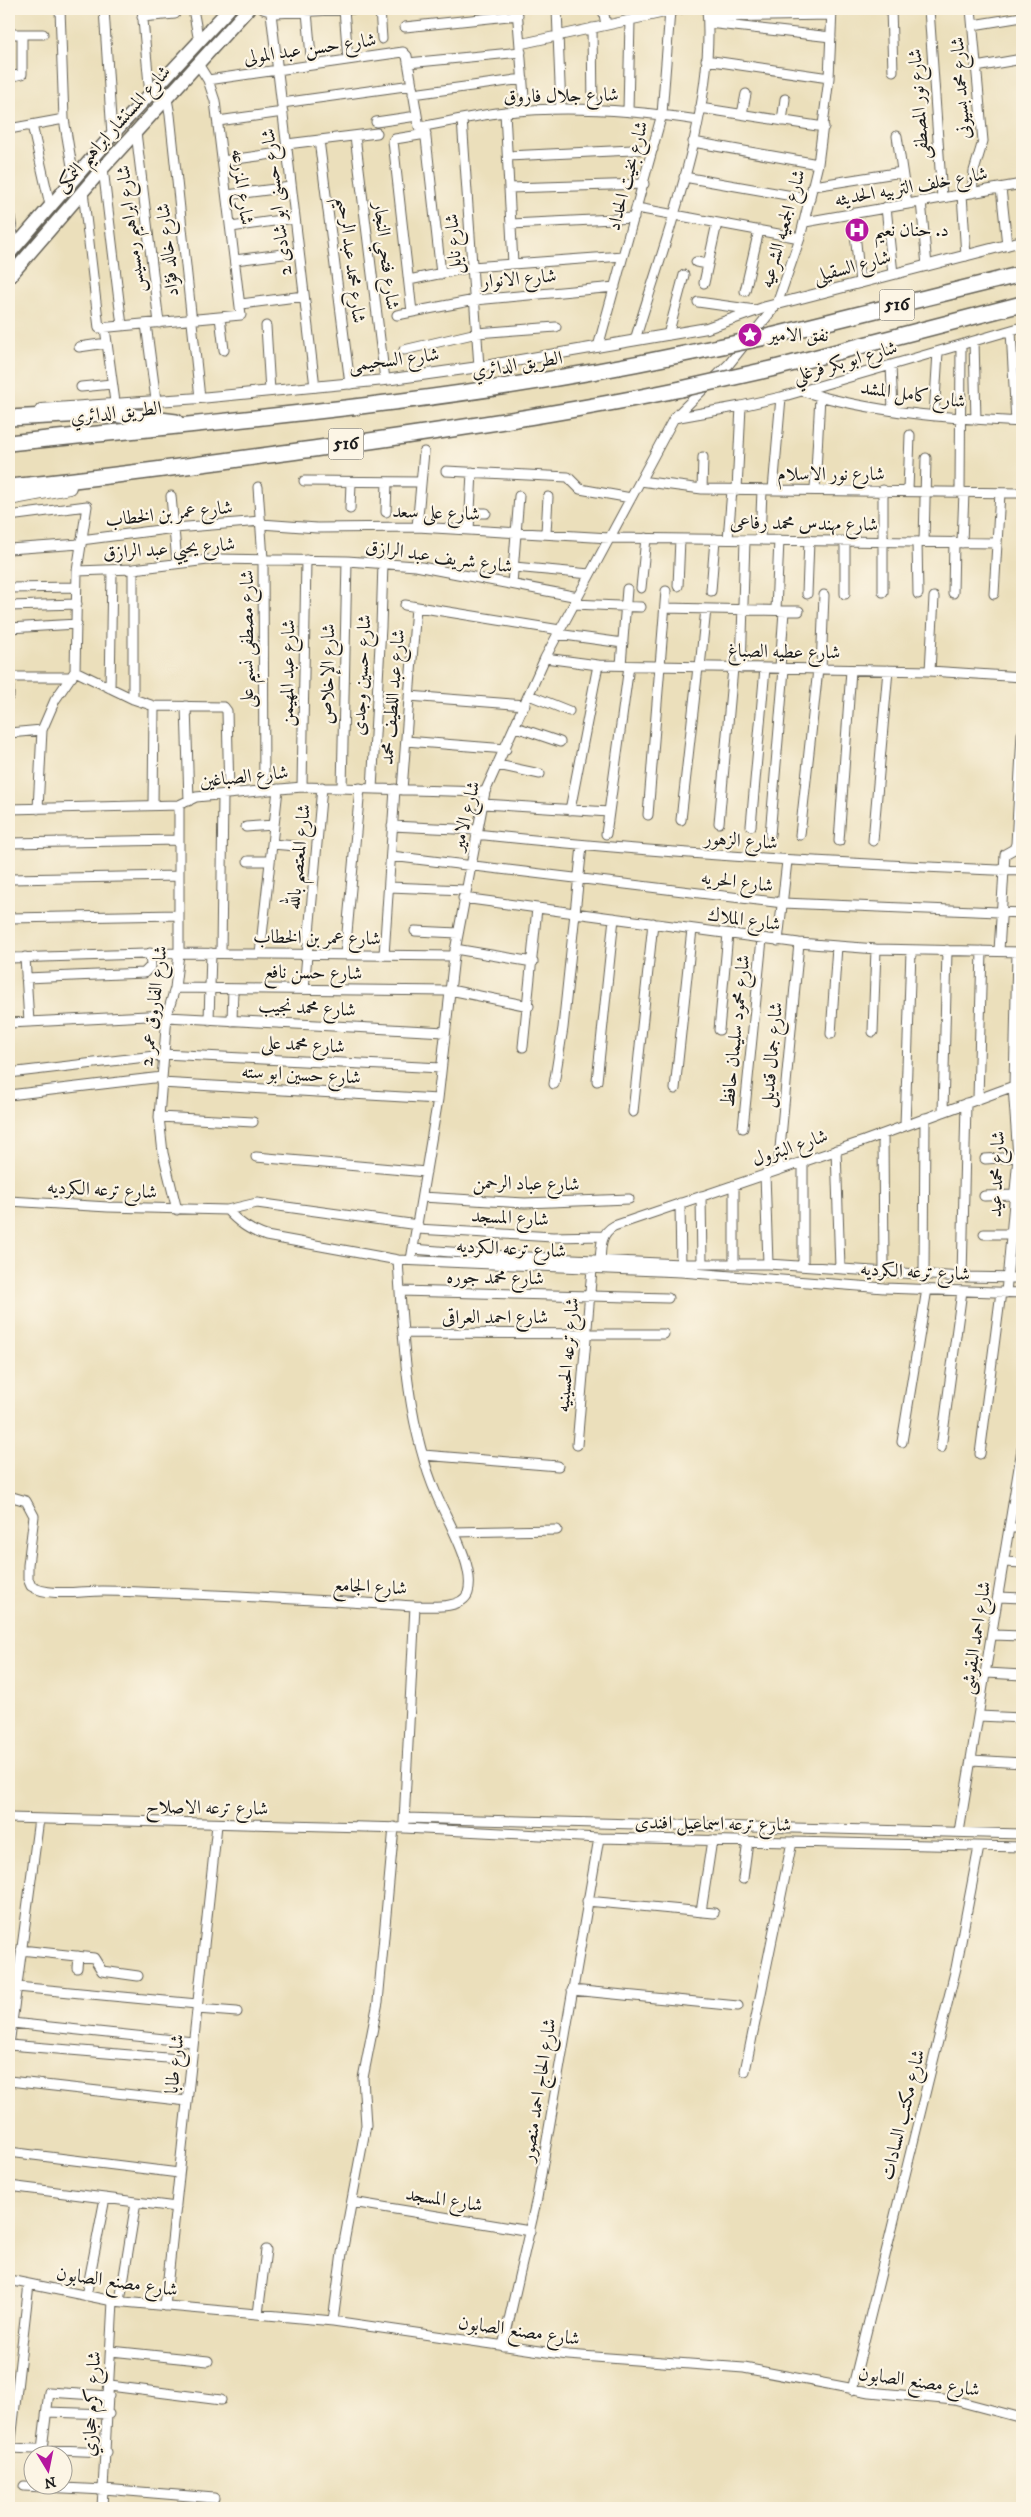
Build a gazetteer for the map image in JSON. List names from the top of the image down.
{
  "streets": {
    "highway": ["516", "الطريق الدائري"],
    "main road": ["شارع المستشار ابراهيم النمكى"],
    "street": [
      "شارع حسن عبد المولى",
      "شارع محمد بسيونى",
      "شارع جلال فاروق",
      "شارع نور المصطفى",
      "شارع بخيت الحداد",
      "شارع المزرعه",
      "شارع خلف التربيه الحديثه",
      "شارع حسنى ابو شادى 2",
      "شارع ابراهيم رمسيس",
      "شارع الجمعيه الشرعيه",
      "شارع نايل",
      "شارع خالد فؤاد",
      "شارع فتحي النجار",
      "شارع محمد عبد الرحيم",
      "شارع السقيلى",
      "شارع الانوار",
      "شارع السحيمى",
      "شارع ابو بكر فرغلي",
      "شارع كامل المشد",
      "شارع نور الاسلام",
      "شارع على سعد",
      "شارع عمر بن الخطاب",
      "شارع مهندس محمد رفاعى",
      "شارع يحيي عبد الرازق",
      "شارع شريف عبد الرازق",
      "شارع مصطفى نسيم على",
      "شارع عطيه الصباغ",
      "شارع عبد المهيمن",
      "شارع الإخلاص",
      "شارع حسين وجدى",
      "شارع عبد اللطيف محمد",
      "شارع الصباغين",
      "شارع الامير",
      "شارع الزهور",
      "شارع المعتصم بالله",
      "شارع الحريه",
      "شارع الملاك",
      "شارع حسن نافع",
      "شارع الفاروق عمر 2",
      "شارع محمد نجيب",
      "شارع محمود سليمان حافظ",
      "شارع محمد على",
      "شارع جمال قنديل",
      "شارع حسين ابو سته",
      "شارع البترول",
      "شارع محمد عيد",
      "شارع عباد الرحمن",
      "شارع ترعه الكرديه",
      "شارع المسجد",
      "شارع محمد جوره",
      "شارع احمد العراقى",
      "شارع ترعه الحسينيه",
      "شارع الجامع",
      "شارع احمد البقوشى",
      "شارع ترعه الاصلاح",
      "شارع ترعه اسماعيل افندى",
      "شارع طابا",
      "شارع الحاج احمد منصور",
      "شارع مكتب السادات",
      "شارع مصنع الصابون",
      "شارع كرم حجازي"
    ]
  },
  "crossings": [
    ["شارع حسن عبد المولى", "شارع المزرعه"],
    ["شارع حسن عبد المولى", "شارع حسنى ابو شادى 2"],
    ["شارع محمد بسيونى", "شارع خلف التربيه الحديثه"],
    ["شارع محمد بسيونى", "شارع السقيلى"],
    ["شارع جلال فاروق", "شارع بخيت الحداد"],
    ["شارع جلال فاروق", "شارع نايل"],
    ["شارع نور المصطفى", "شارع خلف التربيه الحديثه"],
    ["شارع المستشار ابراهيم النمكى", "شارع المزرعه"],
    ["شارع المستشار ابراهيم النمكى", "شارع ابراهيم رمسيس"],
    ["شارع المستشار ابراهيم النمكى", "شارع خالد فؤاد"],
    ["شارع بخيت الحداد", "شارع الانوار"],
    ["شارع بخيت الحداد", "شارع السحيمى"],
    ["شارع خلف التربيه الحديثه", "شارع الجمعيه الشرعيه"],
    ["شارع حسنى ابو شادى 2", "شارع السحيمى"],
    ["شارع الجمعيه الشرعيه", "شارع السقيلى"],
    ["شارع الجمعيه الشرعيه", "شارع السحيمى"],
    ["شارع الجمعيه الشرعيه", "شارع ابو بكر فرغلي"],
    ["شارع الجمعيه الشرعيه", "شارع الامير"],
    ["شارع نايل", "شارع الانوار"],
    ["شارع نايل", "شارع السحيمى"],
    ["شارع خالد فؤاد", "شارع السحيمى"],
    ["شارع فتحي النجار", "شارع السحيمى"],
    ["شارع محمد عبد الرحيم", "شارع السحيمى"],
    ["شارع السقيلى", "شارع السحيمى"],
    ["شارع ابو بكر فرغلي", "شارع كامل المشد"],
    ["شارع ابو بكر فرغلي", "شارع الامير"],
    ["شارع نور الاسلام", "شارع الامير"],
    ["شارع على سعد", "شارع عمر بن الخطاب"],
    ["شارع على سعد", "شارع مهندس محمد رفاعى"],
    ["شارع على سعد", "شارع مصطفى نسيم على"],
    ["شارع على سعد", "شارع الامير"],
    ["شارع عمر بن الخطاب", "شارع مصطفى نسيم على"],
    ["شارع عمر بن الخطاب", "شارع عبد اللطيف محمد"],
    ["شارع عمر بن الخطاب", "شارع الامير"],
    ["شارع عمر بن الخطاب", "شارع المعتصم بالله"],
    ["شارع عمر بن الخطاب", "شارع الفاروق عمر 2"],
    ["شارع مهندس محمد رفاعى", "شارع الامير"],
    ["شارع يحيي عبد الرازق", "شارع شريف عبد الرازق"],
    ["شارع يحيي عبد الرازق", "شارع مصطفى نسيم على"],
    ["شارع شريف عبد الرازق", "شارع مصطفى نسيم على"],
    ["شارع شريف عبد الرازق", "شارع عبد المهيمن"],
    ["شارع شريف عبد الرازق", "شارع الإخلاص"],
    ["شارع شريف عبد الرازق", "شارع حسين وجدى"],
    ["شارع شريف عبد الرازق", "شارع الامير"],
    ["شارع مصطفى نسيم على", "شارع الصباغين"],
    ["شارع عطيه الصباغ", "شارع الامير"],
    ["شارع عبد المهيمن", "شارع الصباغين"],
    ["شارع الإخلاص", "شارع الصباغين"],
    ["شارع حسين وجدى", "شارع الصباغين"],
    ["شارع عبد اللطيف محمد", "شارع الصباغين"],
    ["شارع عبد اللطيف محمد", "شارع الزهور"],
    ["شارع عبد اللطيف محمد", "شارع الحريه"],
    ["شارع عبد اللطيف محمد", "شارع الملاك"],
    ["شارع الصباغين", "شارع الامير"],
    ["شارع الصباغين", "شارع المعتصم بالله"],
    ["شارع الصباغين", "شارع الفاروق عمر 2"],
    ["شارع الامير", "شارع الزهور"],
    ["شارع الامير", "شارع الحريه"],
    ["شارع الامير", "شارع الملاك"],
    ["شارع الامير", "شارع حسن نافع"],
    ["شارع الامير", "شارع محمد نجيب"],
    ["شارع الامير", "شارع محمد على"],
    ["شارع الامير", "شارع حسين ابو سته"],
    ["شارع الامير", "شارع عباد الرحمن"],
    ["شارع الامير", "شارع ترعه الكرديه"],
    ["شارع الامير", "شارع المسجد"],
    ["شارع المعتصم بالله", "شارع حسن نافع"],
    ["شارع الملاك", "شارع محمود سليمان حافظ"],
    ["شارع الملاك", "شارع جمال قنديل"],
    ["شارع الملاك", "شارع محمد عيد"],
    ["شارع حسن نافع", "شارع الفاروق عمر 2"],
    ["شارع الفاروق عمر 2", "شارع محمد نجيب"],
    ["شارع الفاروق عمر 2", "شارع محمد على"],
    ["شارع الفاروق عمر 2", "شارع حسين ابو سته"],
    ["شارع الفاروق عمر 2", "شارع ترعه الكرديه"],
    ["شارع جمال قنديل", "شارع البترول"],
    ["شارع البترول", "شارع محمد عيد"],
    ["شارع البترول", "شارع المسجد"],
    ["شارع محمد عيد", "شارع ترعه الكرديه"],
    ["شارع ترعه الكرديه", "شارع المسجد"],
    ["شارع ترعه الكرديه", "شارع ترعه الحسينيه"],
    ["شارع ترعه الكرديه", "شارع الجامع"],
    ["شارع المسجد", "شارع الحاج احمد منصور"],
    ["شارع محمد جوره", "شارع ترعه الحسينيه"],
    ["شارع محمد جوره", "شارع الجامع"],
    ["شارع احمد العراقى", "شارع ترعه الحسينيه"],
    ["شارع احمد العراقى", "شارع الجامع"],
    ["شارع احمد البقوشى", "شارع ترعه اسماعيل افندى"],
    ["شارع ترعه الاصلاح", "شارع ترعه اسماعيل افندى"],
    ["شارع ترعه الاصلاح", "شارع طابا"],
    ["شارع ترعه اسماعيل افندى", "شارع الحاج احمد منصور"],
    ["شارع ترعه اسماعيل افندى", "شارع مكتب السادات"],
    ["شارع طابا", "شارع مصنع الصابون"],
    ["شارع الحاج احمد منصور", "شارع مصنع الصابون"],
    ["شارع مكتب السادات", "شارع مصنع الصابون"],
    ["شارع مصنع الصابون", "شارع كرم حجازي"]
  ],
  "places": {
    "hospital": ["د. حنان نعيم"],
    "place": ["نفق الامير"]
  },
  "north": "bottom"
}
